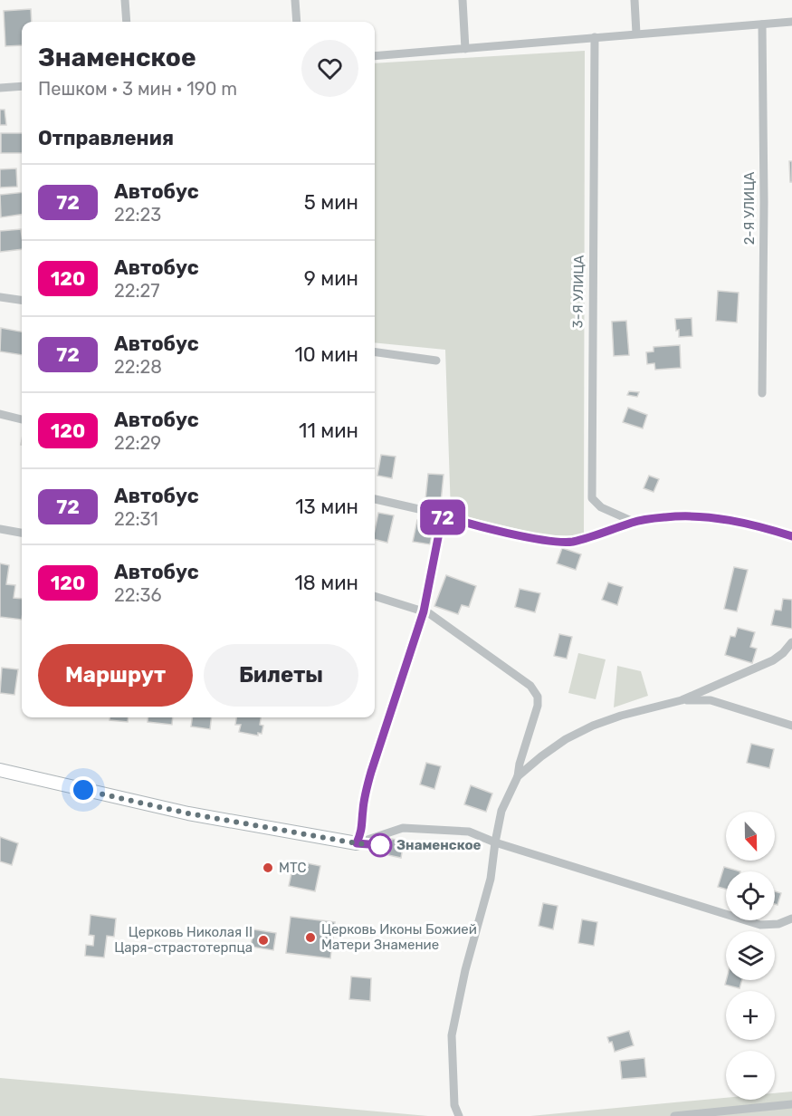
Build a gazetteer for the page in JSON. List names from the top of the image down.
{
  "streets": {
    "street": ["2-Я УЛИЦА", "3-Я УЛИЦА"]
  },
  "places": [
    "Знаменское",
    "МТС",
    "Церковь Иконы Божией Матери Знамение",
    "Церковь Николая II Царя-страстотерпца"
  ],
  "lines": ["bus line 72"],
  "north": "bottom",
  "page": {
    "on_map": "72",
    "heading": [
      ["Знаменское", "Пешком · 3 мин · 190 m"],
      "Отправления"
    ],
    "list": [
      {
        "mark": "72",
        "name": "Автобус",
        "note": "22:23",
        "value": "5 мин"
      },
      {
        "mark": "120",
        "name": "Автобус",
        "note": "22:27",
        "value": "9 мин"
      },
      {
        "mark": "72",
        "name": "Автобус",
        "note": "22:28",
        "value": "10 мин"
      },
      {
        "mark": "120",
        "name": "Автобус",
        "note": "22:29",
        "value": "11 мин"
      },
      {
        "mark": "72",
        "name": "Автобус",
        "note": "22:31",
        "value": "13 мин"
      },
      {
        "mark": "120",
        "name": "Автобус",
        "note": "22:36",
        "value": "18 мин"
      }
    ],
    "buttons": ["Маршрут", "Билеты"],
    "map_buttons": ["+", "−"]
  }
}
